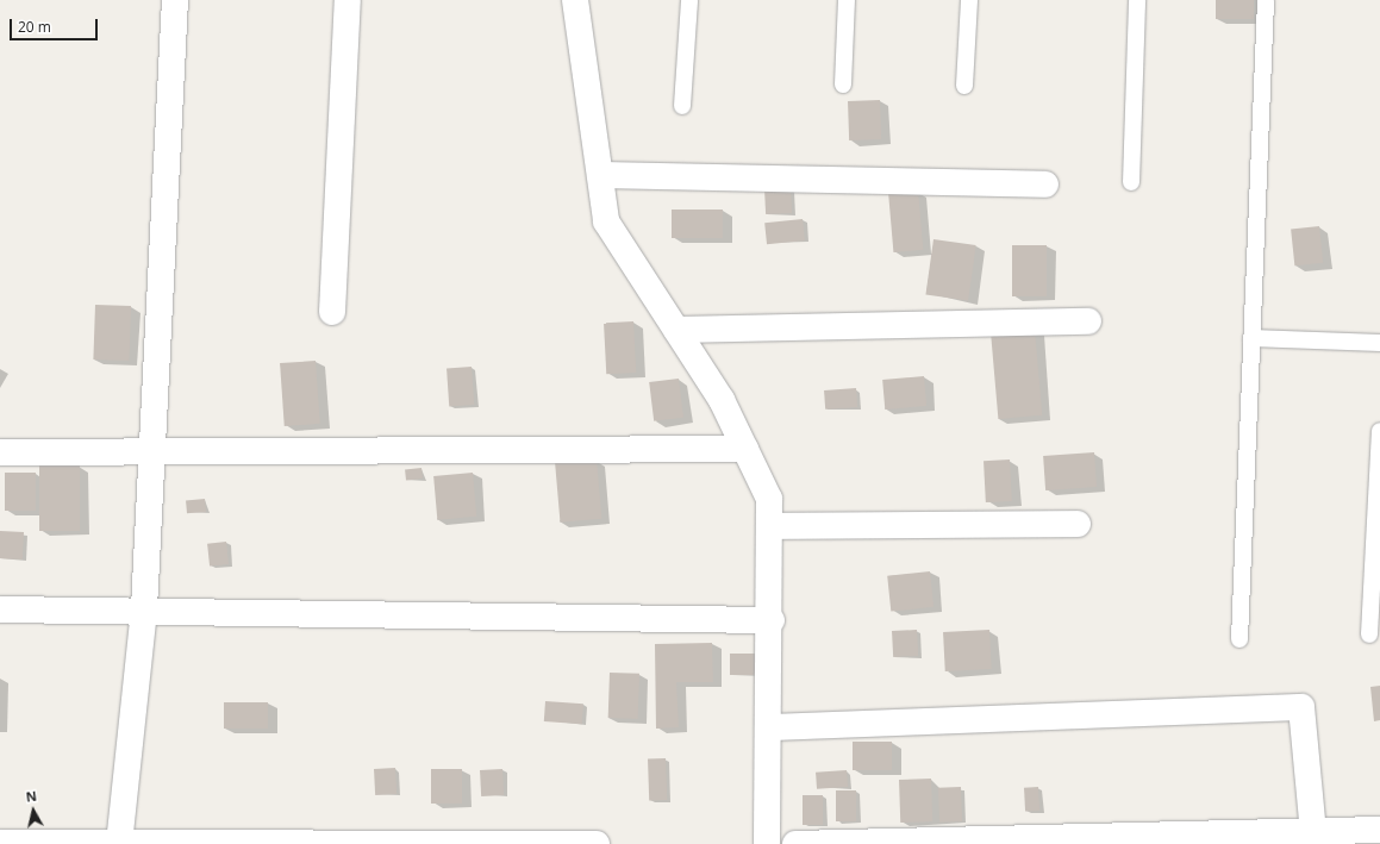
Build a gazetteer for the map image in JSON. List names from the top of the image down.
{
  "scale_bar": "20 m",
  "north": "top"
}
